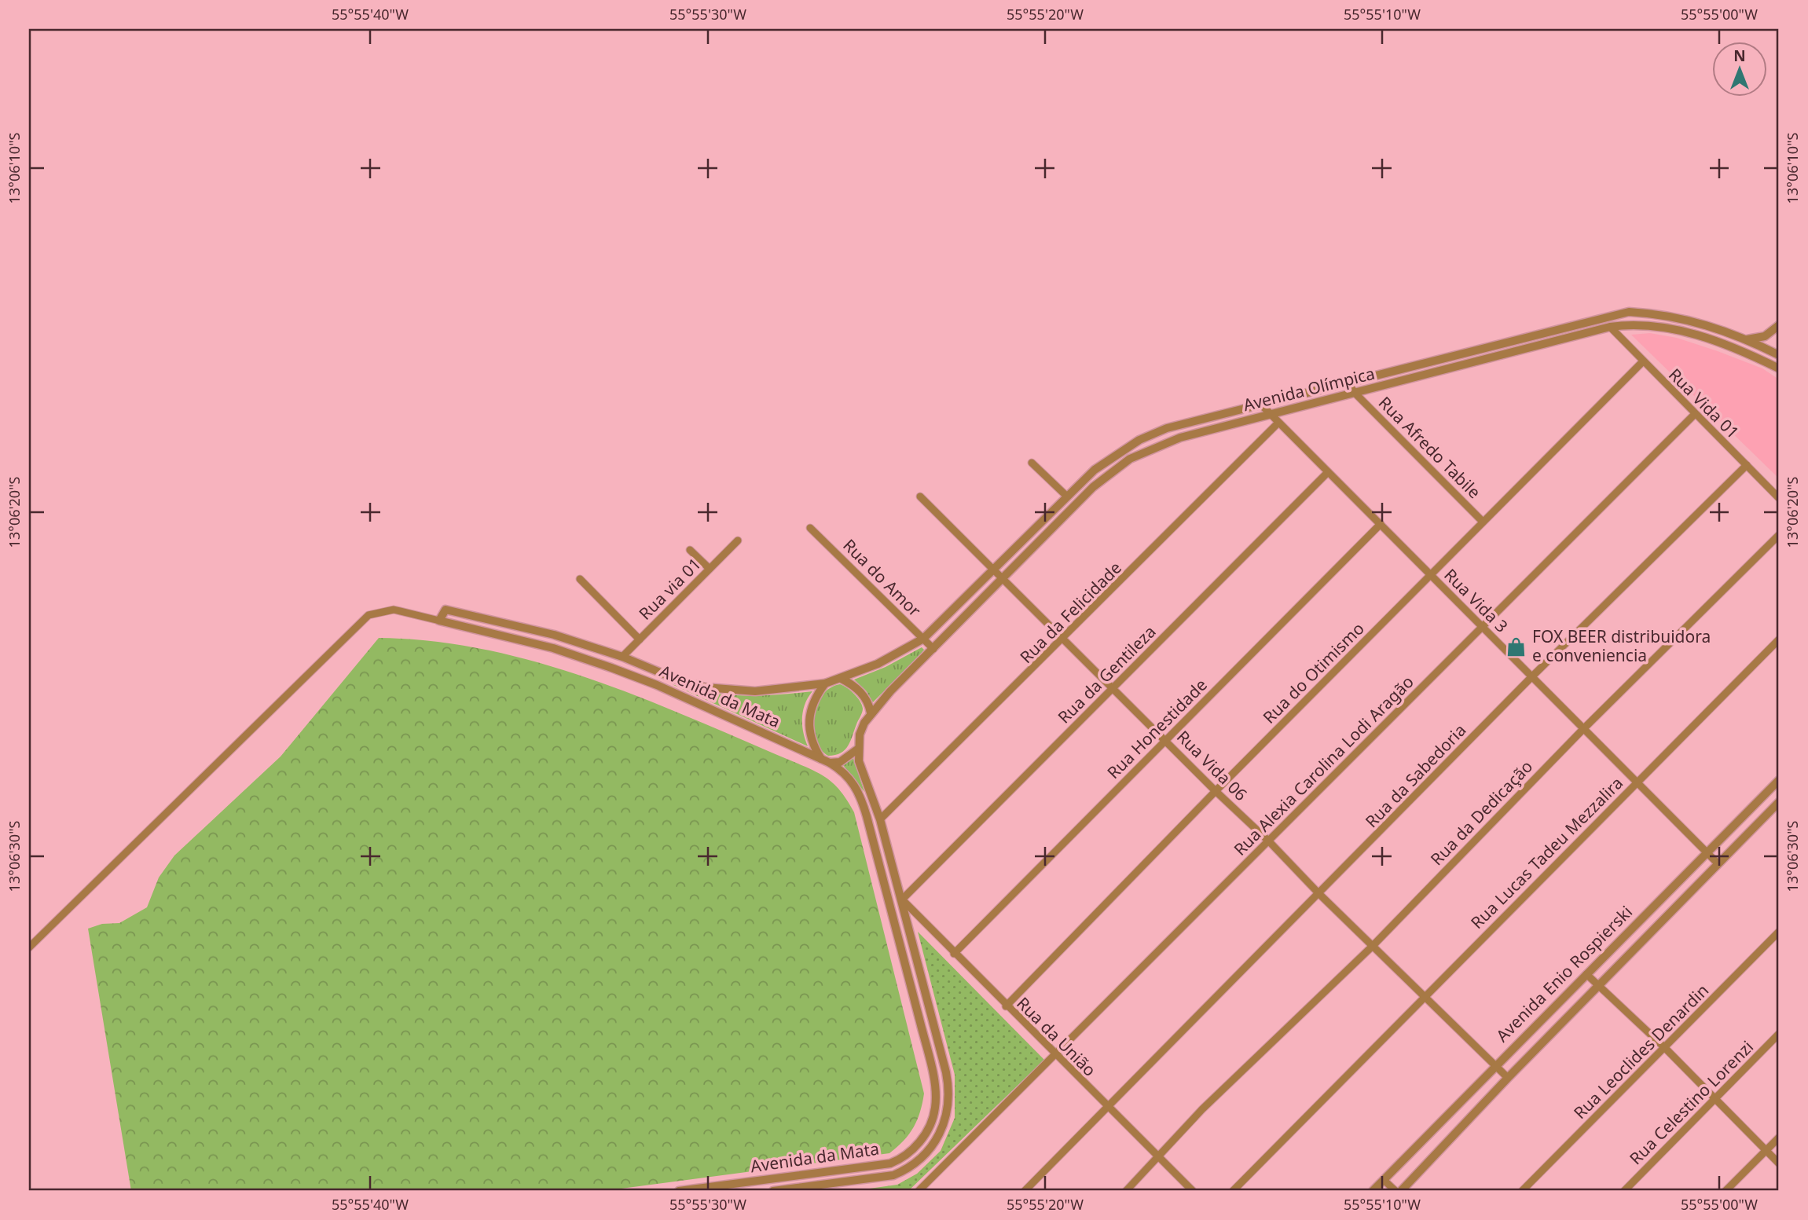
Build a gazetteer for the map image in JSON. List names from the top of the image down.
{
  "streets": {
    "street": [
      "Avenida Olímpica",
      "Rua Vida 01",
      "Rua Afredo Tabile",
      "Rua do Amor",
      "Rua via 01",
      "Rua Vida 3",
      "Rua da Felicidade",
      "Rua do Otimismo",
      "Rua da Gentileza",
      "Avenida da Mata",
      "Rua Honestidade",
      "Rua Vida 06",
      "Rua Alexia Carolina Lodi Aragão",
      "Rua da Sabedoria",
      "Rua da Dedicação",
      "Rua Lucas Tadeu Mezzalira",
      "Avenida Enio Rospierski",
      "Rua da União",
      "Rua Leoclides Denardin",
      "Rua Celestino Lorenzi"
    ]
  },
  "crossings": [
    ["Avenida Olímpica", "Rua Vida 01"],
    ["Avenida Olímpica", "Rua Afredo Tabile"],
    ["Avenida Olímpica", "Rua do Amor"],
    ["Avenida Olímpica", "Rua Vida 3"],
    ["Avenida Olímpica", "Avenida da Mata"],
    ["Avenida Olímpica", "Rua Vida 06"],
    ["Rua Vida 01", "Rua do Otimismo"],
    ["Rua Vida 01", "Rua Alexia Carolina Lodi Aragão"],
    ["Rua Vida 01", "Rua da Sabedoria"],
    ["Rua Afredo Tabile", "Rua do Otimismo"],
    ["Rua via 01", "Avenida da Mata"],
    ["Rua Vida 3", "Rua da Felicidade"],
    ["Rua Vida 3", "Rua do Otimismo"],
    ["Rua Vida 3", "Rua da Gentileza"],
    ["Rua Vida 3", "Rua Honestidade"],
    ["Rua Vida 3", "Rua Alexia Carolina Lodi Aragão"],
    ["Rua Vida 3", "Rua da Sabedoria"],
    ["Rua Vida 3", "Rua da Dedicação"],
    ["Rua Vida 3", "Rua Lucas Tadeu Mezzalira"],
    ["Rua Vida 3", "Avenida Enio Rospierski"],
    ["Rua da Felicidade", "Avenida da Mata"],
    ["Rua da Felicidade", "Rua Vida 06"],
    ["Rua do Otimismo", "Rua Vida 06"],
    ["Rua do Otimismo", "Rua da União"],
    ["Rua da Gentileza", "Avenida da Mata"],
    ["Rua da Gentileza", "Rua Vida 06"],
    ["Rua da Gentileza", "Rua da União"],
    ["Avenida da Mata", "Rua da União"],
    ["Rua Honestidade", "Rua Vida 06"],
    ["Rua Honestidade", "Rua da União"],
    ["Rua Vida 06", "Rua Alexia Carolina Lodi Aragão"],
    ["Rua Vida 06", "Rua da Sabedoria"],
    ["Rua Vida 06", "Rua da Dedicação"],
    ["Rua Vida 06", "Rua Lucas Tadeu Mezzalira"],
    ["Rua Vida 06", "Avenida Enio Rospierski"],
    ["Rua Alexia Carolina Lodi Aragão", "Rua da União"],
    ["Rua da Sabedoria", "Rua da União"],
    ["Rua da Dedicação", "Rua da União"]
  ],
  "places": {
    "shop": ["FOX BEER distribuidora e conveniencia"]
  },
  "north": "top",
  "coordinates": [
    "55°55'40\"W",
    "55°55'30\"W",
    "55°55'20\"W",
    "55°55'10\"W",
    "55°55'00\"W",
    "13°06'10\"S",
    "13°06'20\"S",
    "13°06'30\"S"
  ]
}
